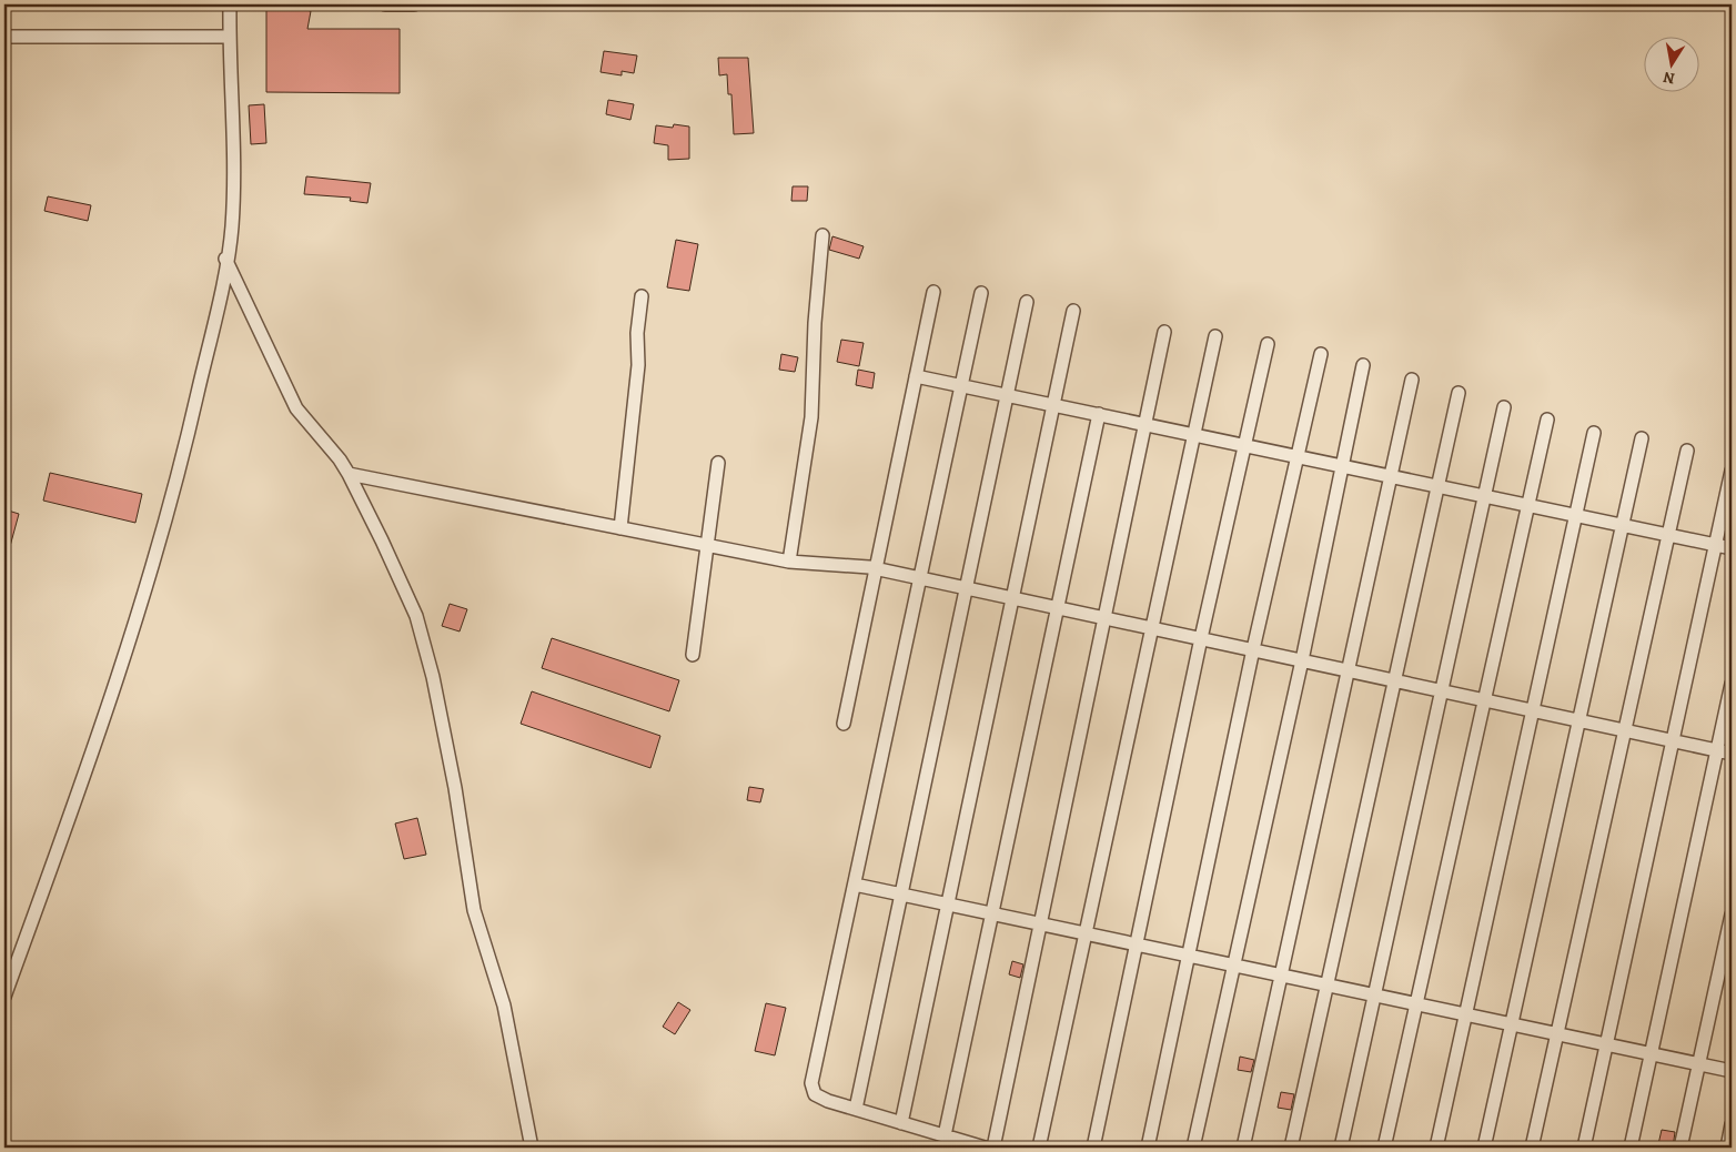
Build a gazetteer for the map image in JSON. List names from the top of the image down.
{
  "north": "bottom"
}
